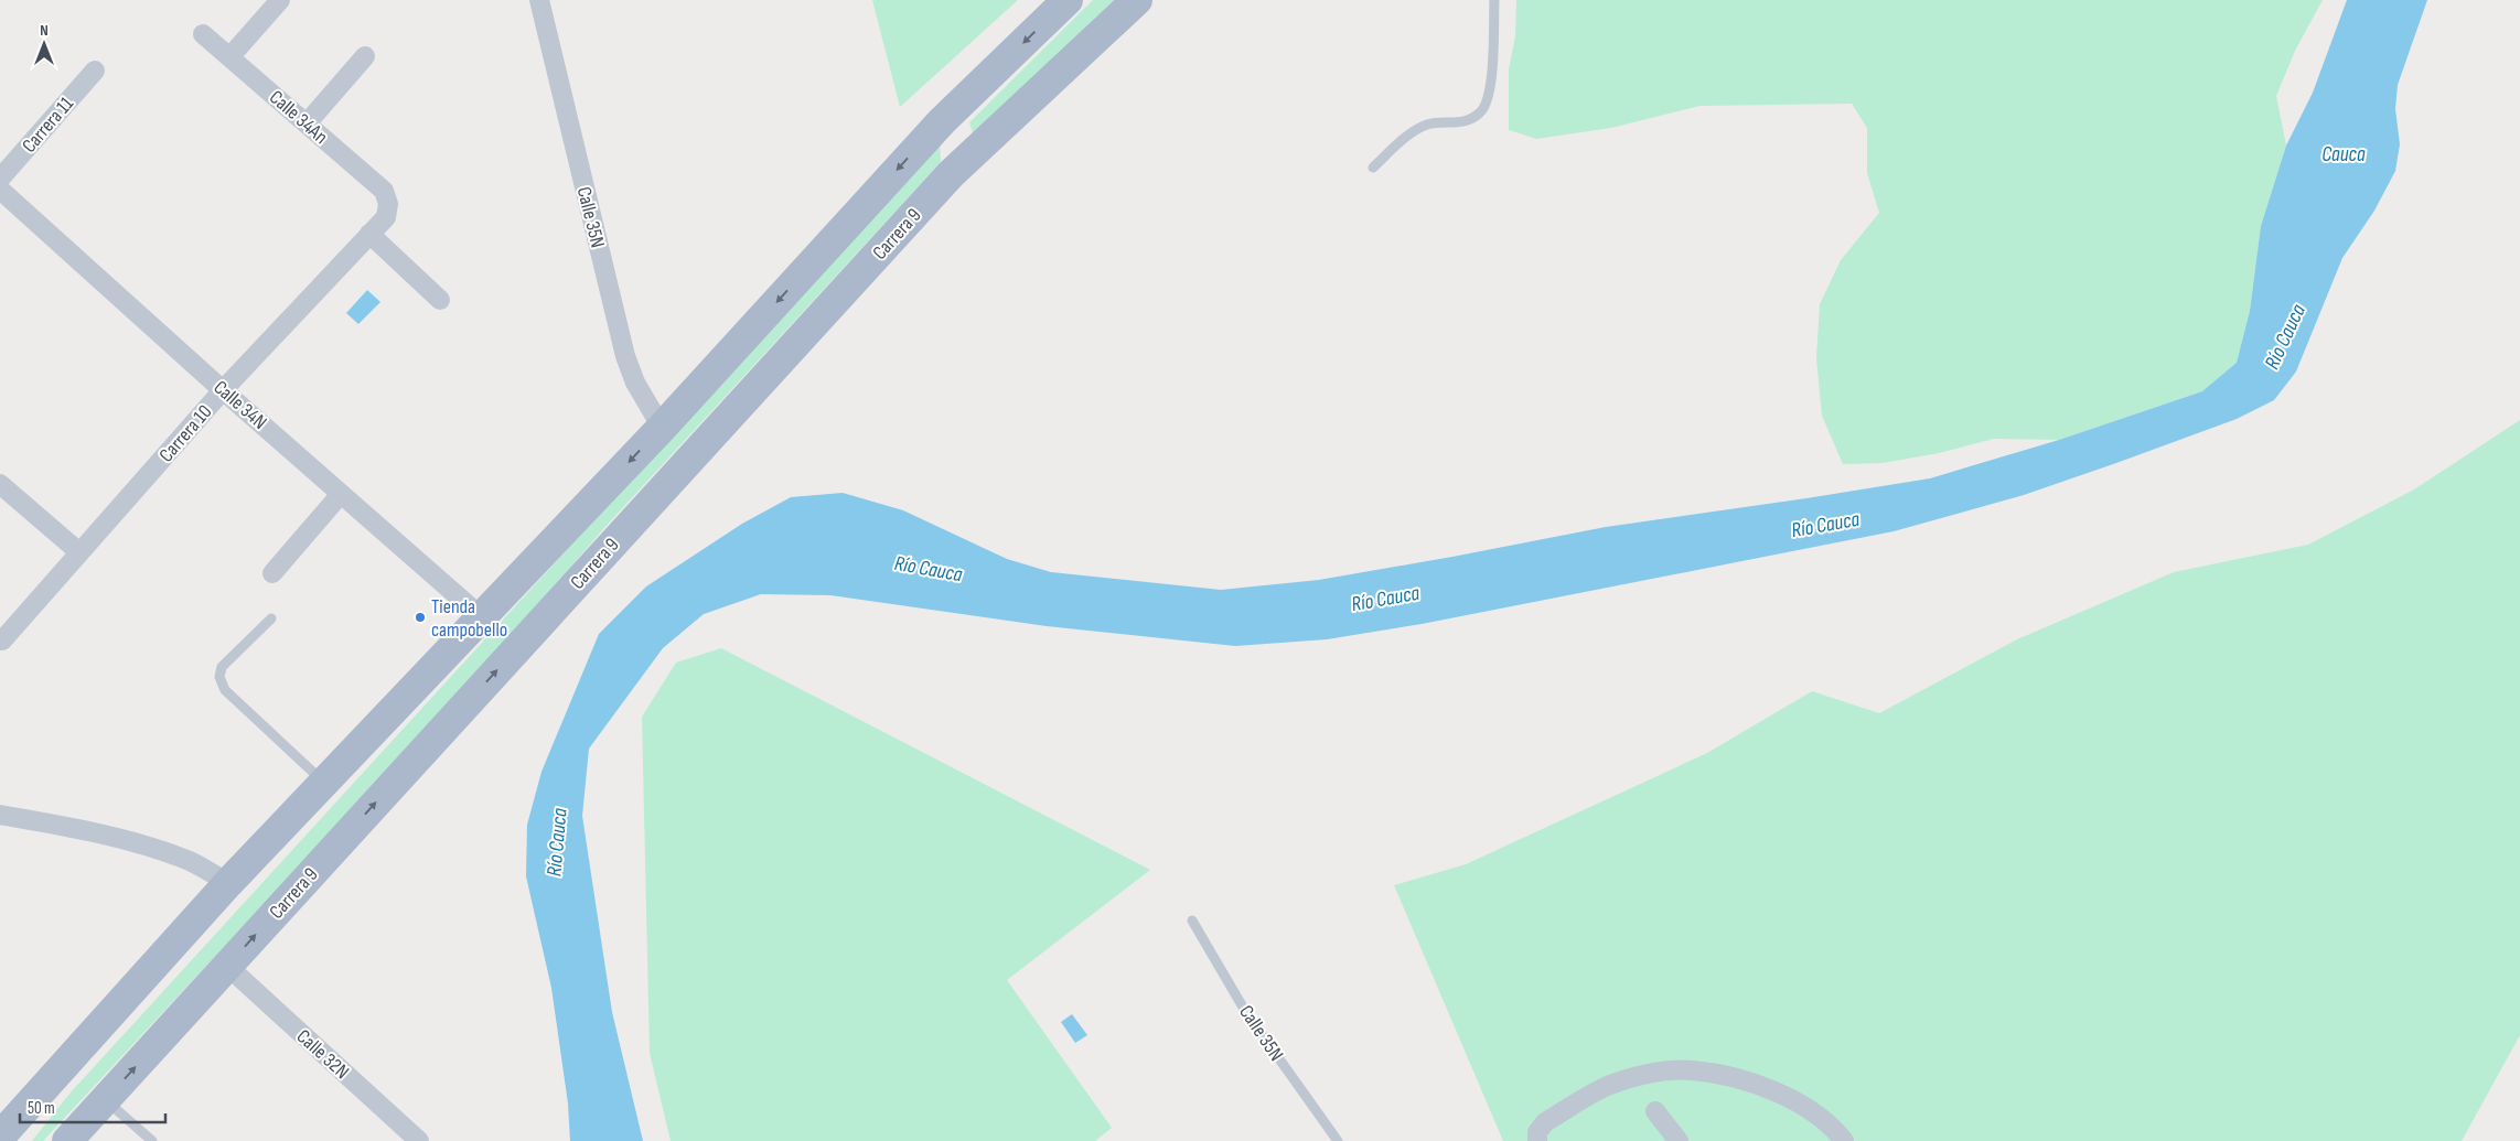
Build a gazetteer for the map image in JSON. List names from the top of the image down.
{
  "streets": {
    "main road": ["Carrera 9"],
    "street": [
      "Calle 34An",
      "Carrera 11",
      "Calle 35N",
      "Calle 34N",
      "Carrera 10",
      "Calle 32N"
    ]
  },
  "crossings": [
    ["Calle 34An", "Carrera 10"],
    ["Carrera 9", "Calle 32N"],
    ["Calle 34N", "Carrera 10"]
  ],
  "water": ["Cauca", "Río Cauca"],
  "places": ["Tienda campobello"],
  "scale_bar": "50 m",
  "north": "top"
}
